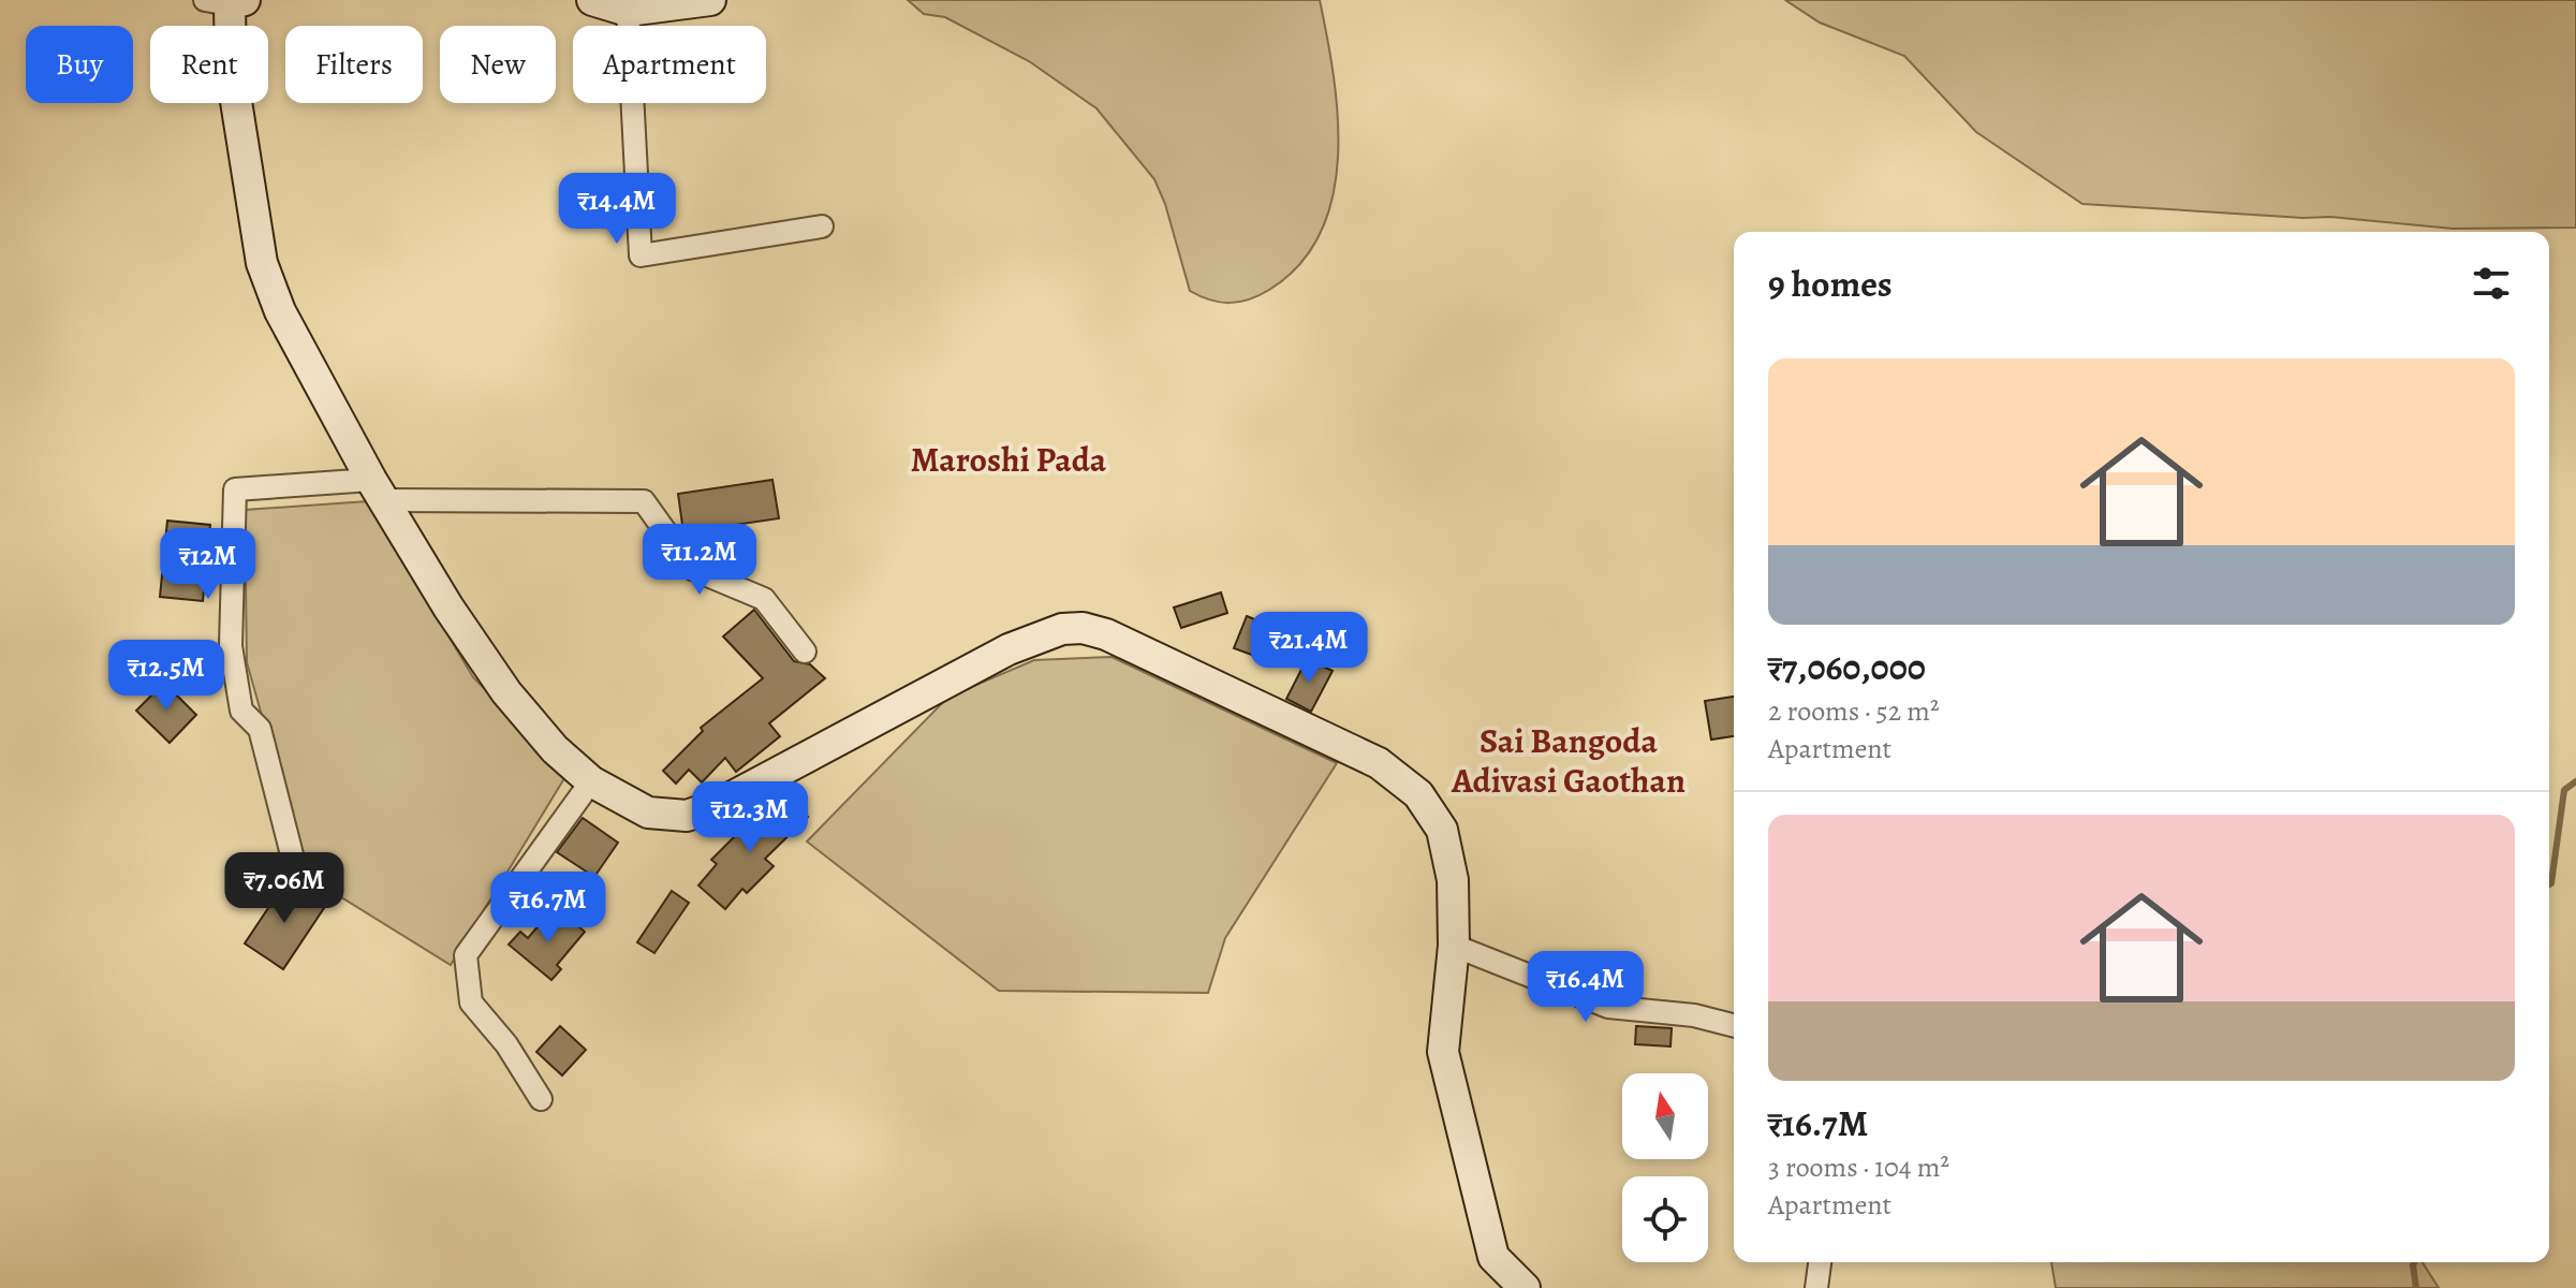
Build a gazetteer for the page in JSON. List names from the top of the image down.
{
  "districts": ["Maroshi Pada", "Sai Bangoda Adivasi Gaothan"],
  "north": "top",
  "page": {
    "chip": [
      "Buy",
      "Rent",
      "Filters",
      "New",
      "Apartment"
    ],
    "price": [
      "₹14.4M",
      "₹11.2M",
      "₹12M",
      "₹21.4M",
      "₹12.5M",
      "₹12.3M",
      "₹7.06M",
      "₹16.7M",
      "₹16.4M"
    ],
    "heading": "9 homes",
    "list": [
      {
        "name": "₹7,060,000",
        "note": "2 rooms · 52 m² · Apartment"
      },
      {
        "name": "₹16.7M",
        "note": "3 rooms · 104 m² · Apartment"
      }
    ]
  }
}
